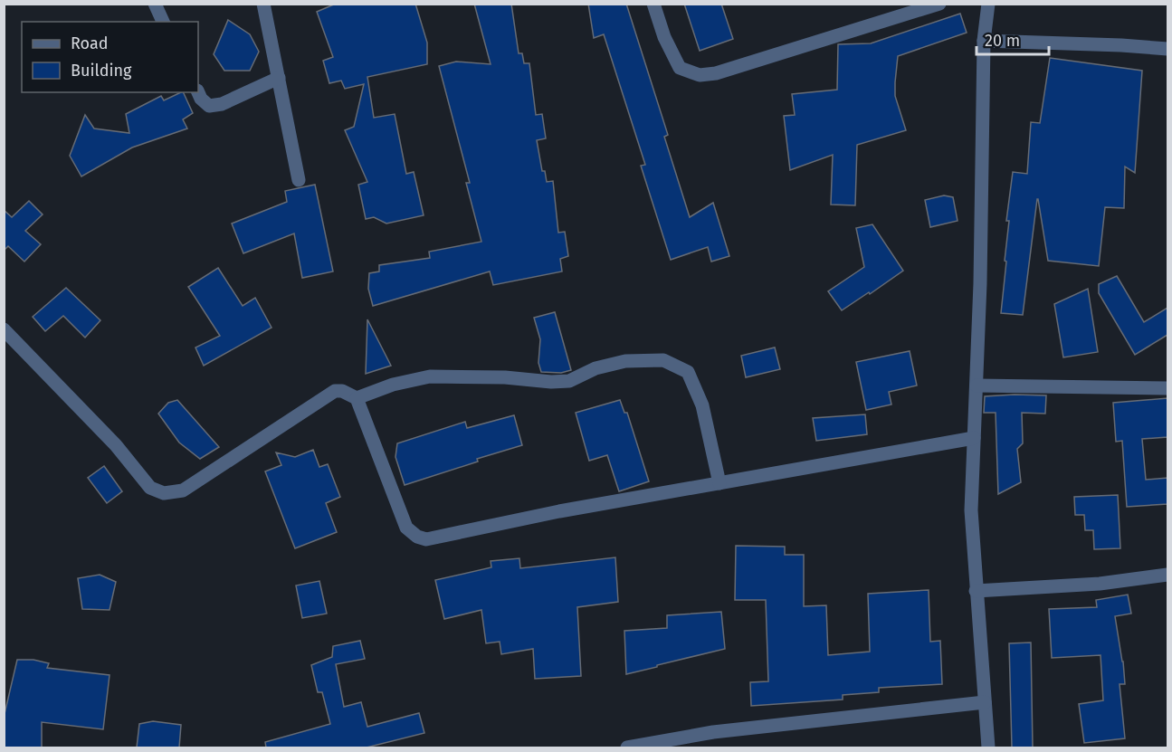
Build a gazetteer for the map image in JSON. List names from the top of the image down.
{
  "legend": ["Road", "Building"],
  "scale_bar": "20 m"
}
